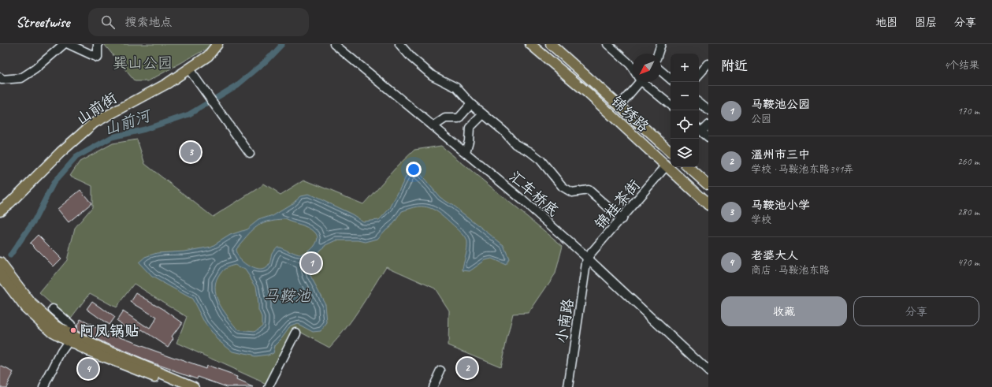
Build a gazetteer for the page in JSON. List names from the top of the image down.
{
  "streets": {
    "main road": ["山前街", "锦绣路"],
    "street": ["汇车桥底", "锦桂茶街", "小南路"]
  },
  "crossings": [
    ["锦绣路", "锦桂茶街"],
    ["汇车桥底", "锦桂茶街"],
    ["汇车桥底", "小南路"],
    ["锦桂茶街", "小南路"]
  ],
  "water": ["山前河", "马鞍池"],
  "parks": ["巽山公园"],
  "places": ["阿凤锅贴"],
  "north": "bottom left",
  "page": {
    "header": "Streetwise",
    "search": "搜索地点",
    "nav": ["地图", "图层", "分享"],
    "heading": ["附近", "4个结果"],
    "map_buttons": ["+", "−"],
    "list": [
      {
        "mark": "1",
        "name": "马鞍池公园",
        "note": "公园",
        "value": "170 m"
      },
      {
        "mark": "2",
        "name": "温州市三中",
        "note": "学校 · 马鞍池东路341弄",
        "value": "260 m"
      },
      {
        "mark": "3",
        "name": "马鞍池小学",
        "note": "学校",
        "value": "280 m"
      },
      {
        "mark": "4",
        "name": "老婆大人",
        "note": "商店 · 马鞍池东路",
        "value": "470 m"
      }
    ],
    "pins": [
      "3",
      "1",
      "2",
      "4"
    ],
    "buttons": ["收藏", "分享"]
  }
}
